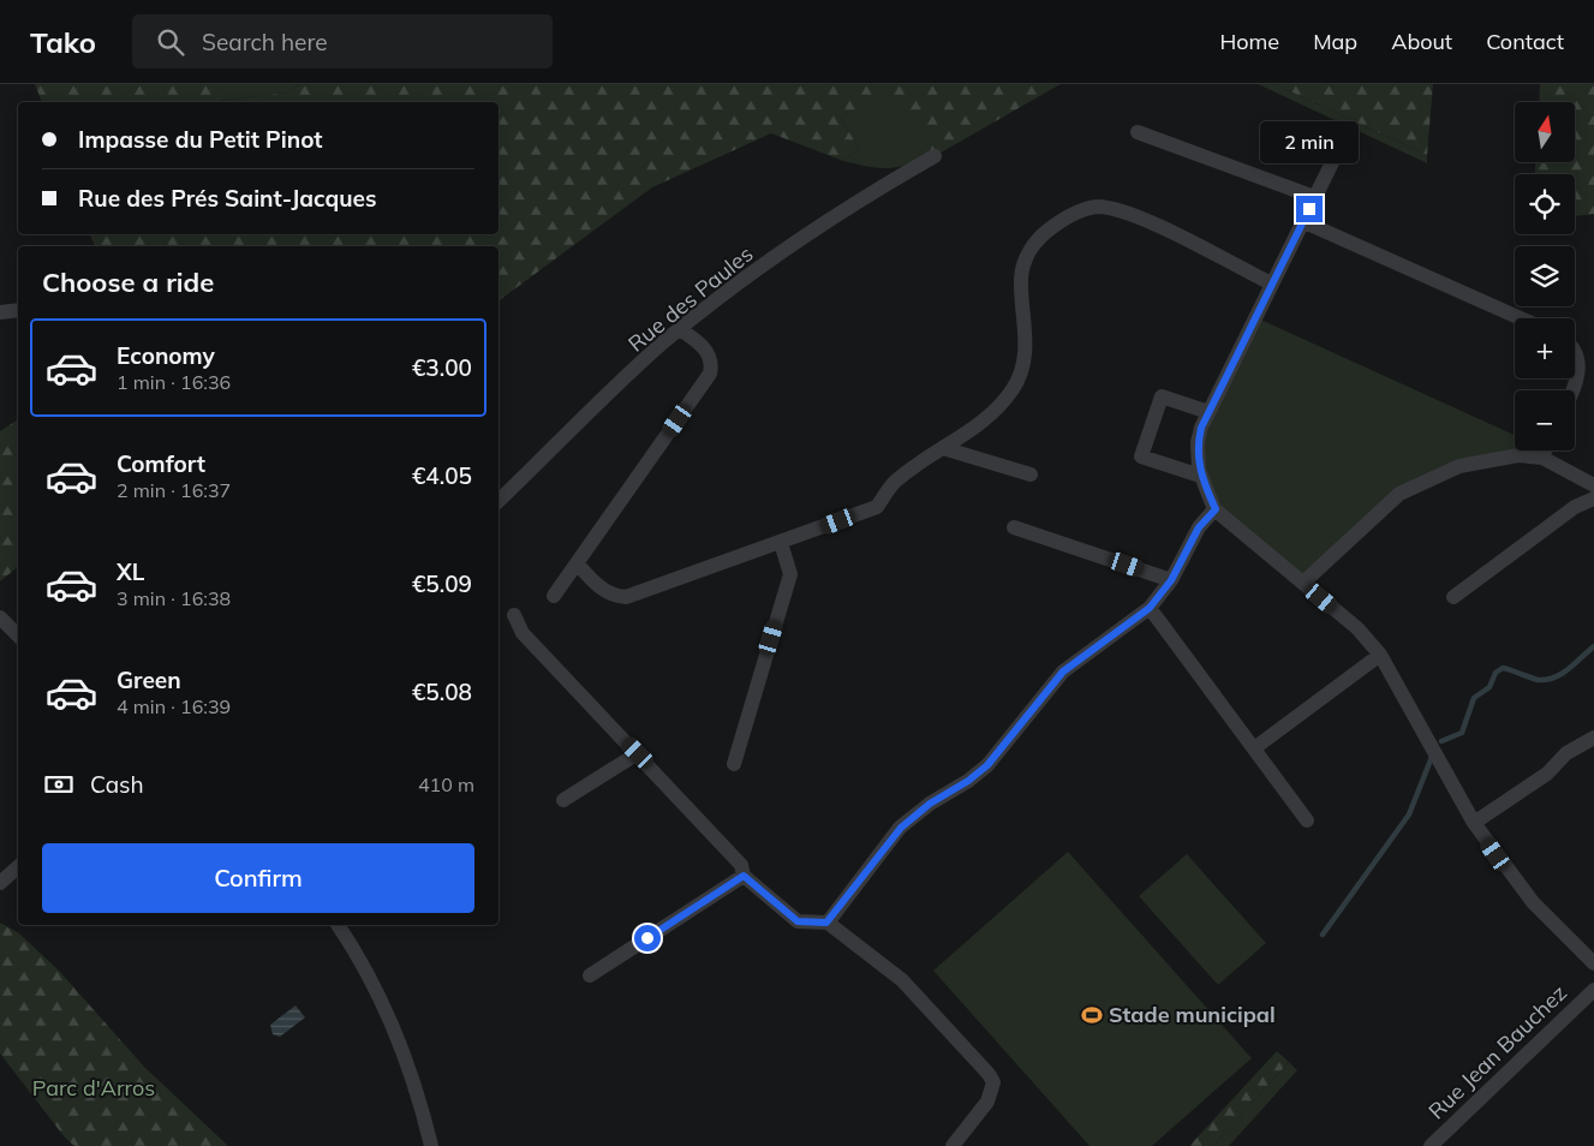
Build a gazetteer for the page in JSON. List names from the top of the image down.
{
  "streets": {
    "street": ["Rue des Paules", "Rue Jean Bauchez"]
  },
  "parks": ["Parc d'Arros"],
  "places": {
    "sports": ["Stade municipal"]
  },
  "north": "top",
  "page": {
    "header": "Tako",
    "search": "Search here",
    "nav": [
      "Home",
      "Map",
      "About",
      "Contact"
    ],
    "map_buttons": ["+", "−"],
    "banner": ["Impasse du Petit Pinot", "Rue des Prés Saint-Jacques"],
    "bubble": "2 min",
    "heading": "Choose a ride",
    "list": [
      {
        "name": "Economy",
        "note": "1 min · 16:36",
        "value": "€3.00"
      },
      {
        "name": "Comfort",
        "note": "2 min · 16:37",
        "value": "€4.05"
      },
      {
        "name": "XL",
        "note": "3 min · 16:38",
        "value": "€5.09"
      },
      {
        "name": "Green",
        "note": "4 min · 16:39",
        "value": "€5.08"
      }
    ],
    "pay": ["Cash", "410 m"],
    "buttons": "Confirm"
  }
}
